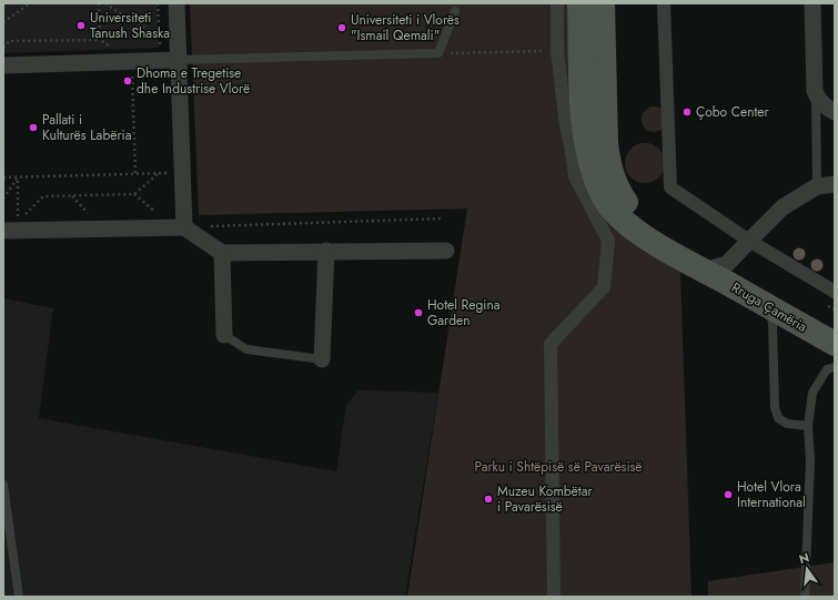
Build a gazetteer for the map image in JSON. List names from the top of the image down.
{
  "streets": {
    "main road": ["Rruga Çamëria"]
  },
  "parks": ["Parku i Shtëpisë së Pavarësisë"],
  "places": [
    "Universiteti Tanush Shaska",
    "Universiteti i Vlorës \"Ismail Qemali\"",
    "Dhoma e Tregetise dhe Industrise Vlorë",
    "Çobo Center",
    "Pallati i Kulturës Labëria",
    "Hotel Regina Garden",
    "Hotel Vlora International",
    "Muzeu Kombëtar i Pavarësisë"
  ],
  "north": "top"
}
